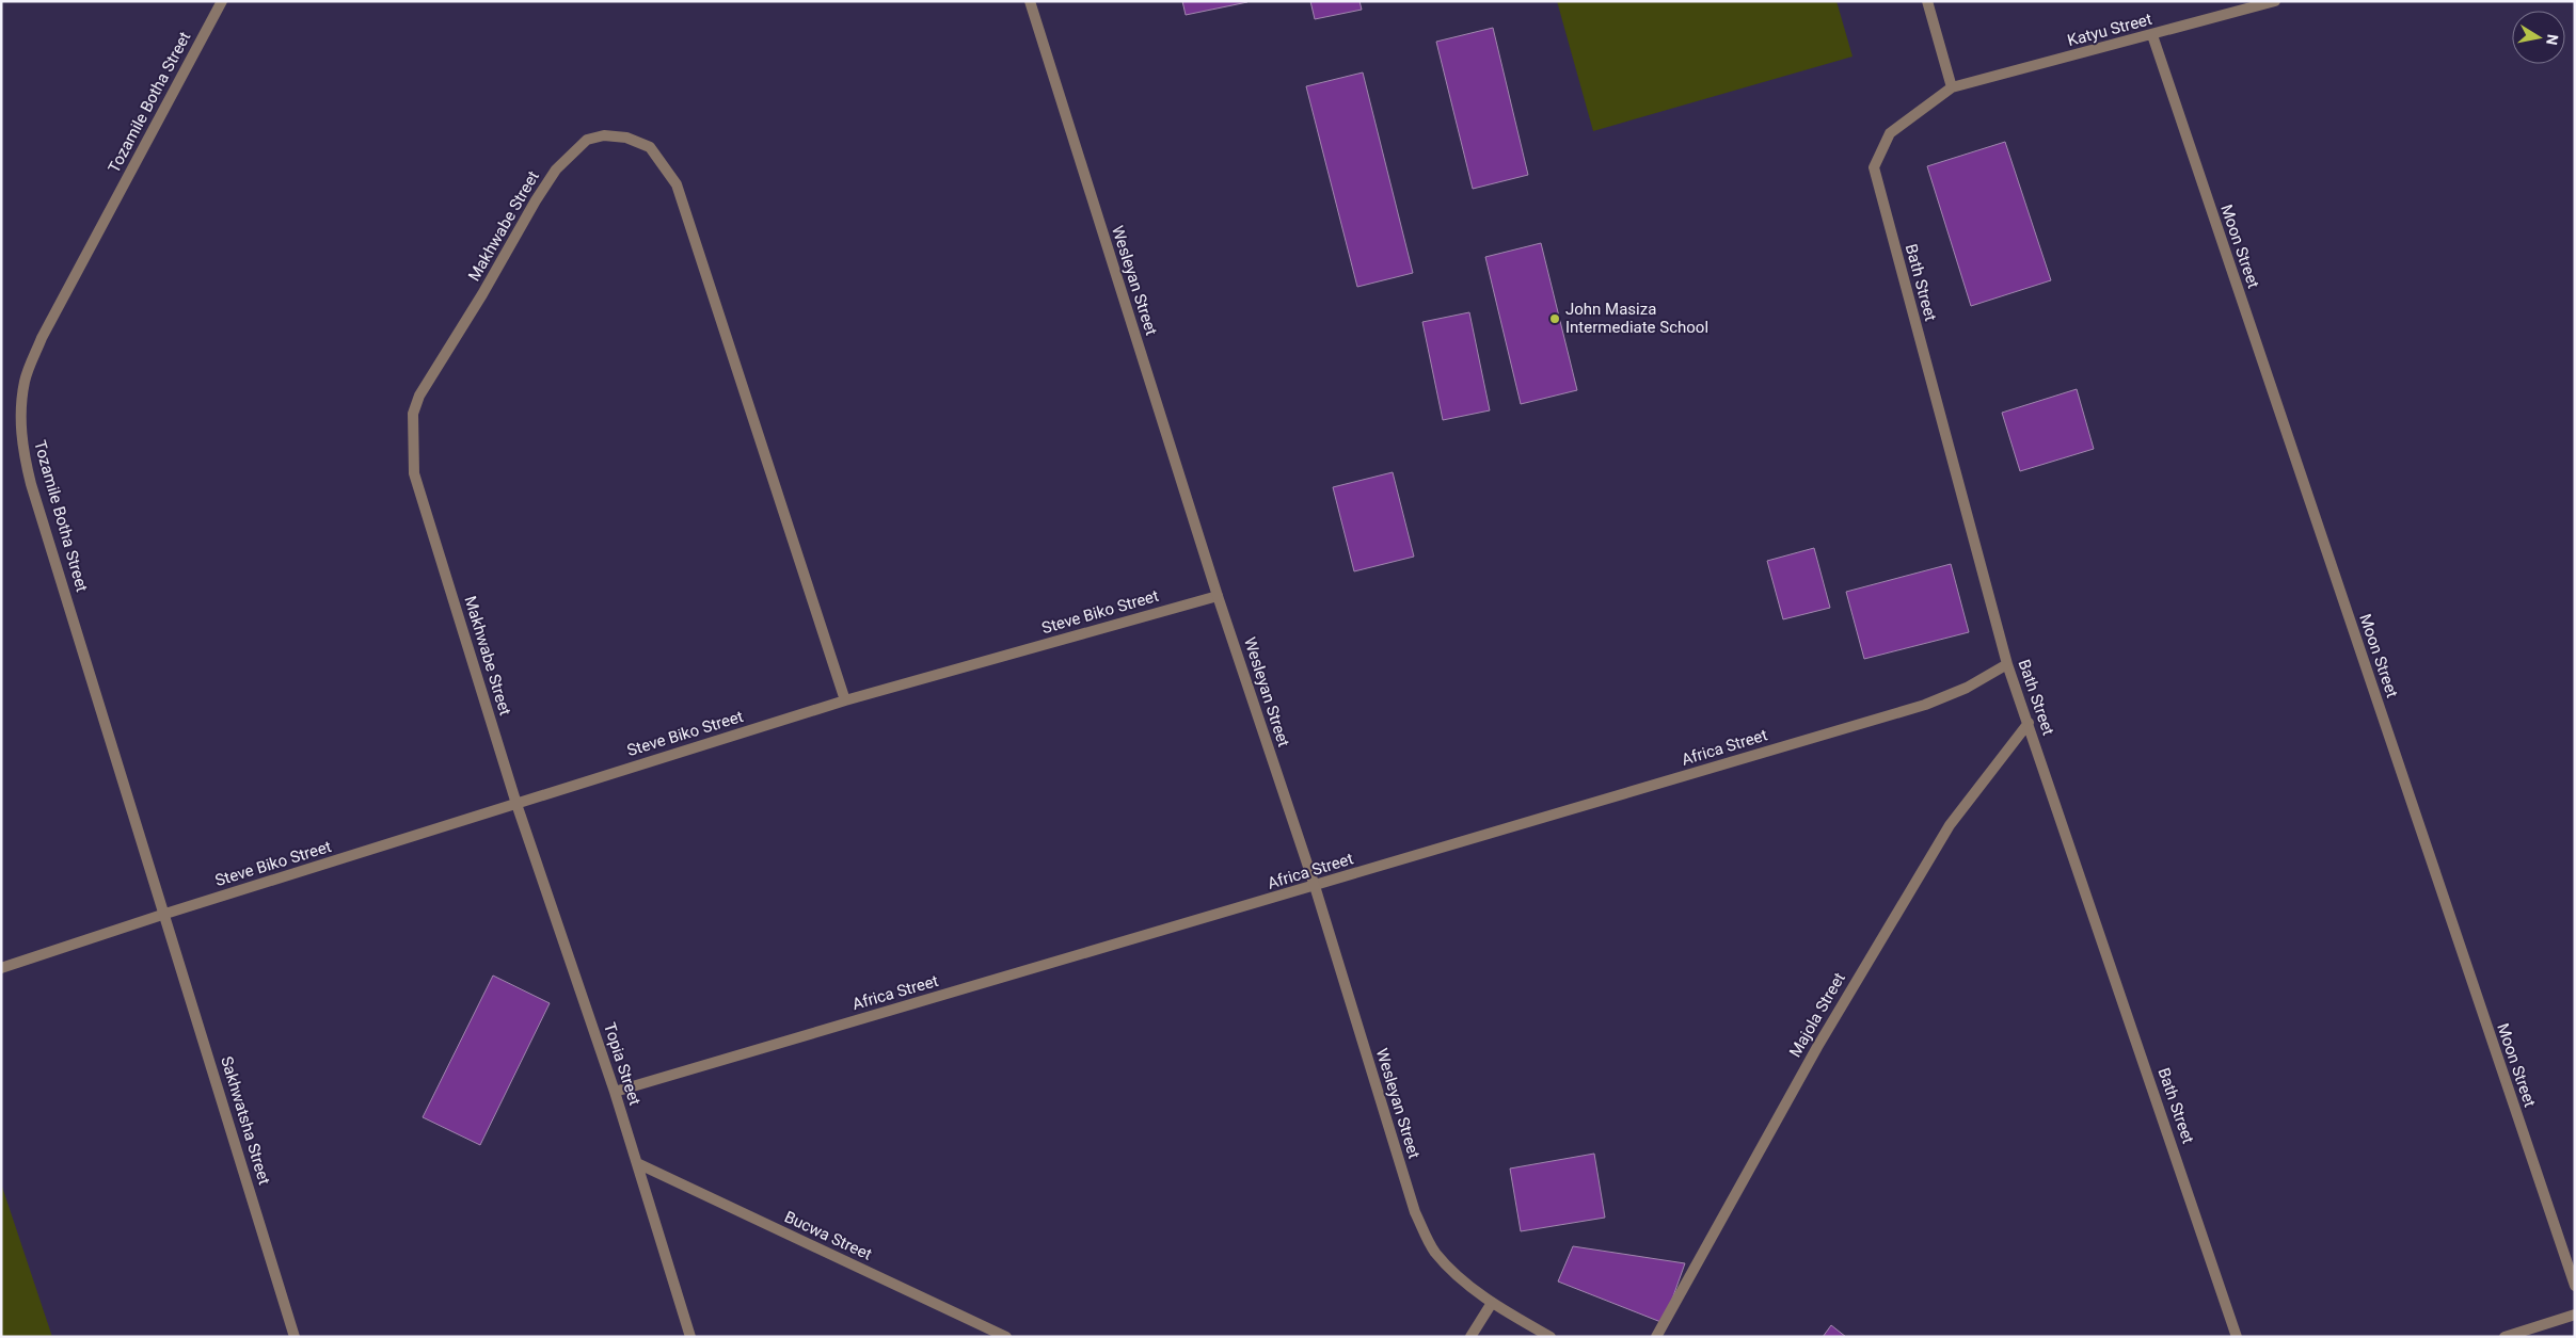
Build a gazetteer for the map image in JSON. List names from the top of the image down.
{
  "streets": {
    "street": [
      "Katyu Street",
      "Tozamile Botha Street",
      "Makhwabe Street",
      "Moon Street",
      "Wesleyan Street",
      "Bath Street",
      "Steve Biko Street",
      "Africa Street",
      "Majola Street",
      "Topia Street",
      "Sakhwatsha Street",
      "Bucwa Street"
    ]
  },
  "crossings": [
    ["Katyu Street", "Moon Street"],
    ["Katyu Street", "Bath Street"],
    ["Tozamile Botha Street", "Steve Biko Street"],
    ["Tozamile Botha Street", "Sakhwatsha Street"],
    ["Makhwabe Street", "Steve Biko Street"],
    ["Makhwabe Street", "Topia Street"],
    ["Wesleyan Street", "Steve Biko Street"],
    ["Wesleyan Street", "Africa Street"],
    ["Bath Street", "Africa Street"],
    ["Bath Street", "Majola Street"],
    ["Steve Biko Street", "Topia Street"],
    ["Steve Biko Street", "Sakhwatsha Street"],
    ["Africa Street", "Topia Street"],
    ["Topia Street", "Bucwa Street"]
  ],
  "places": ["John Masiza Intermediate School"],
  "north": "right"
}
